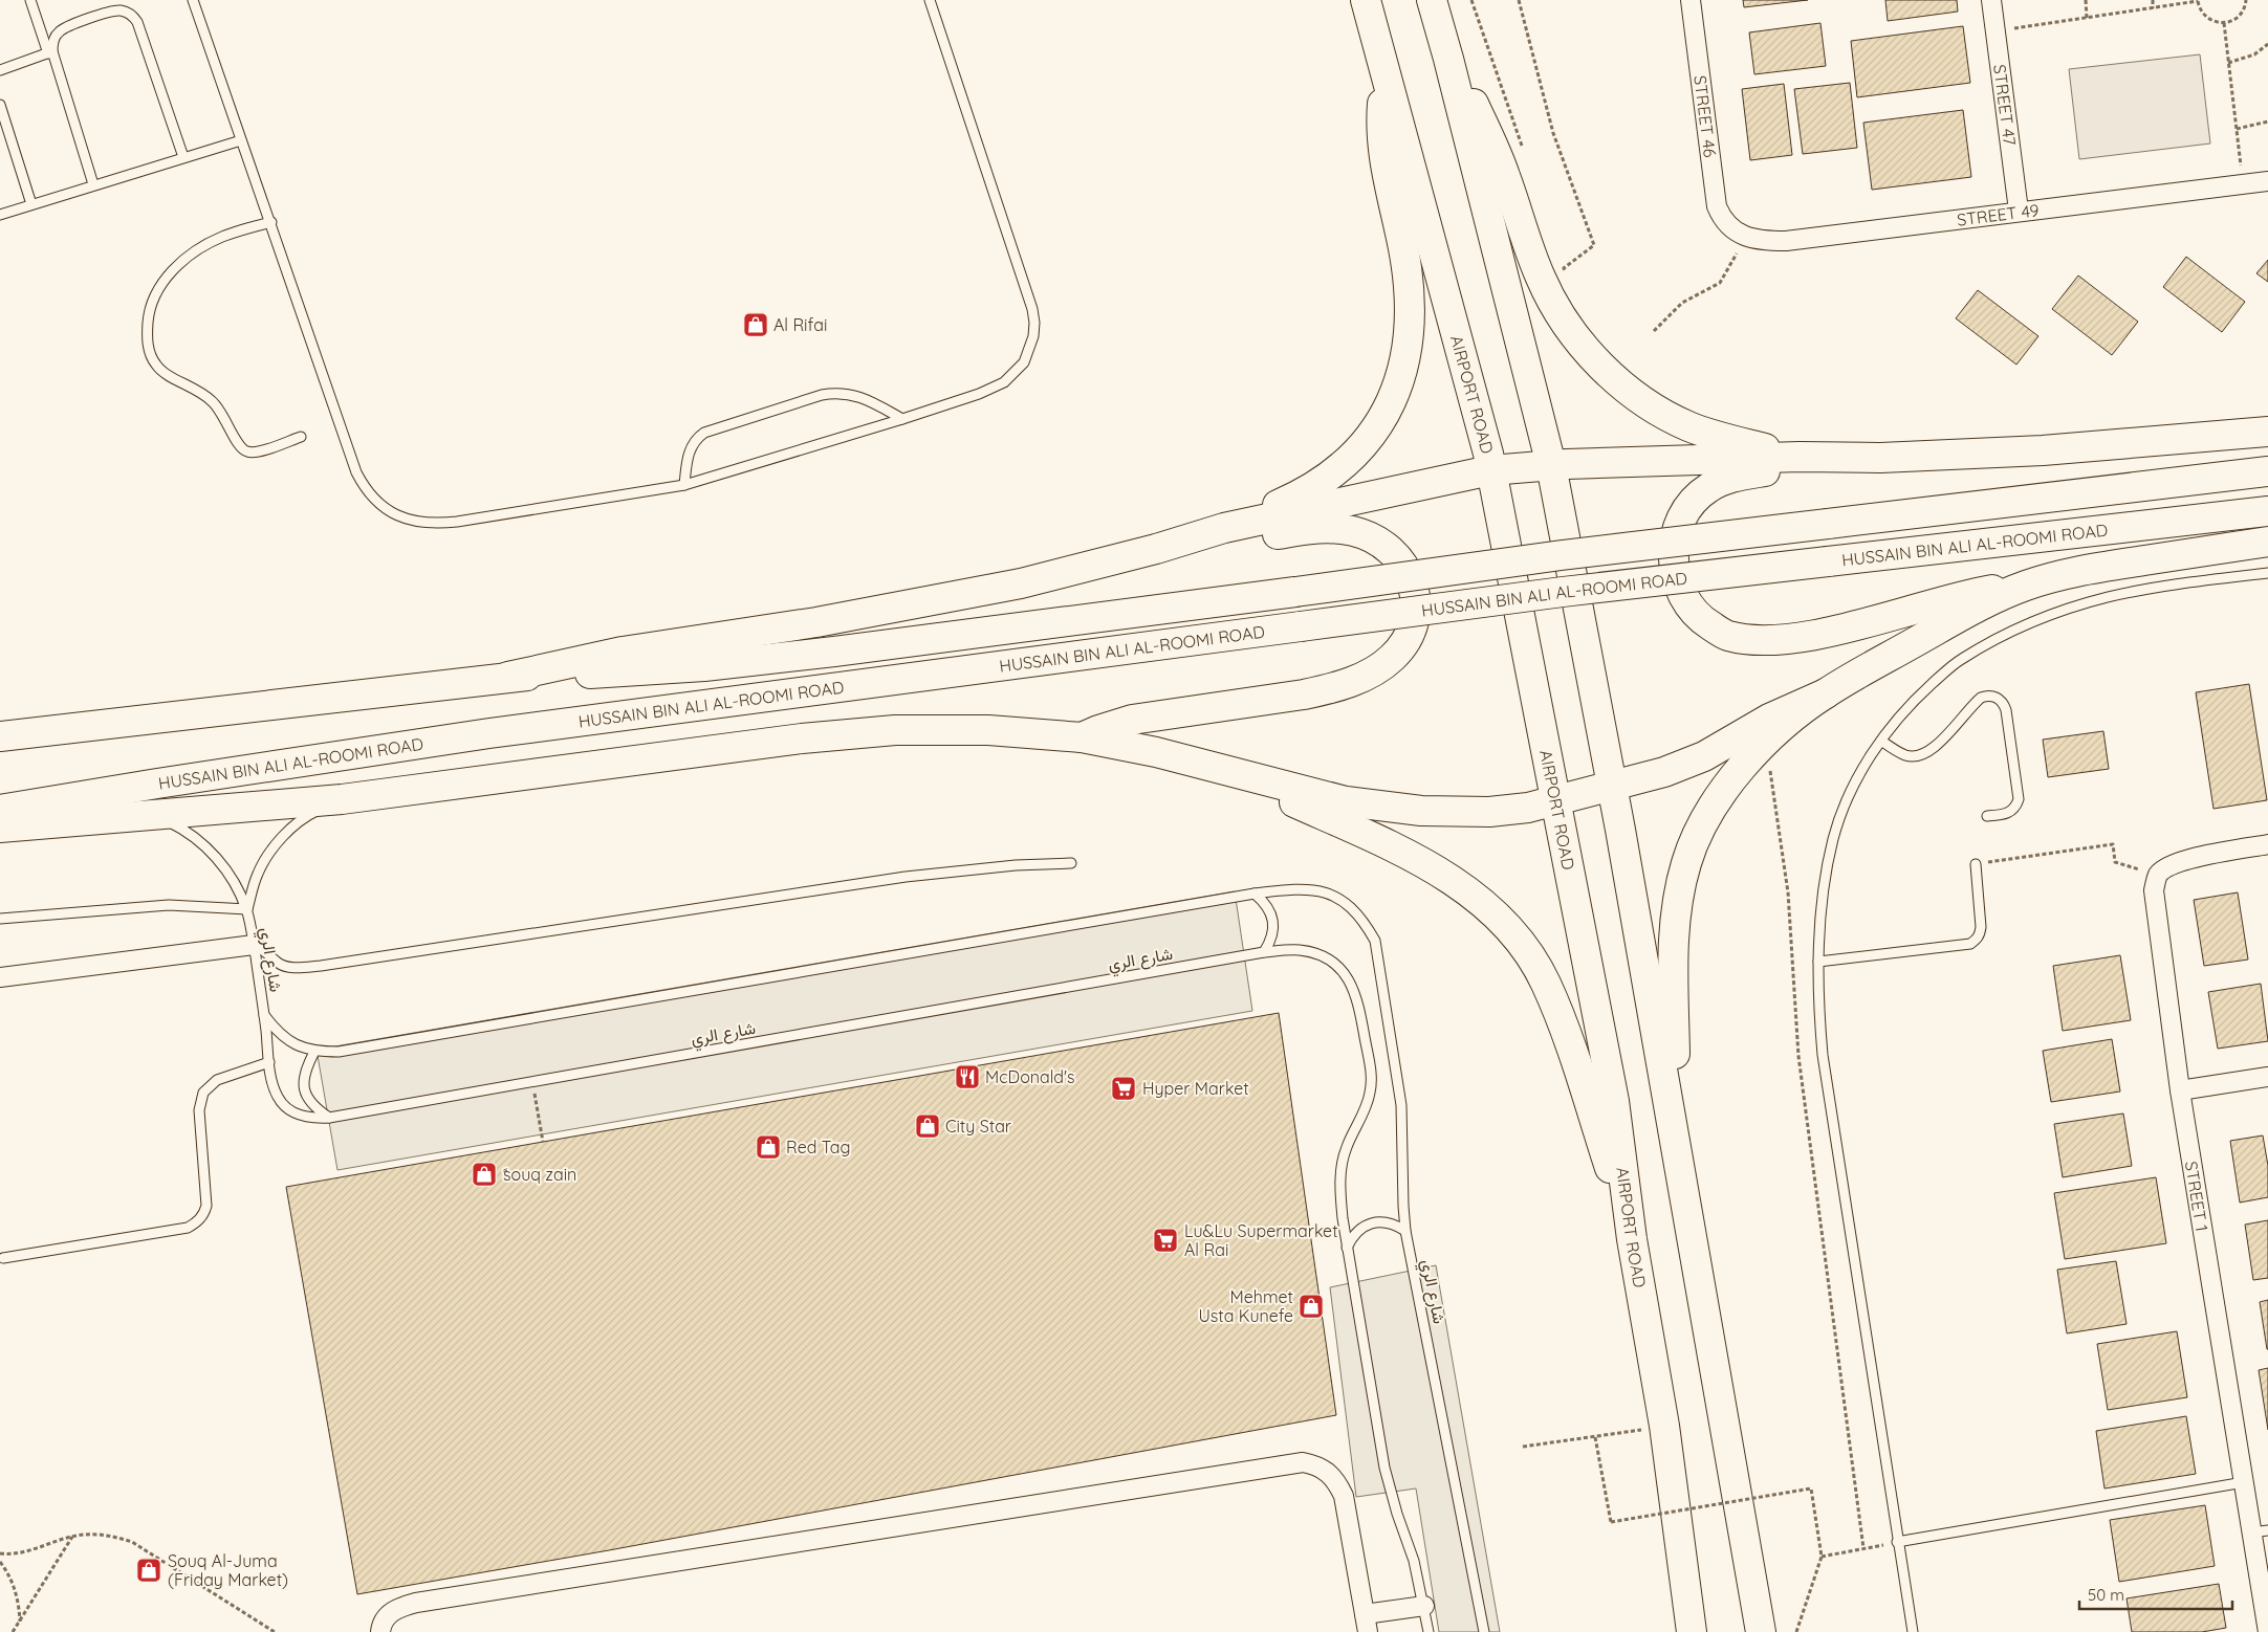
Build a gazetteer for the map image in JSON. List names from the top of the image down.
{
  "streets": {
    "highway": ["AIRPORT ROAD", "HUSSAIN BIN ALI AL-ROOMI ROAD"],
    "street": [
      "STREET 47",
      "STREET 46",
      "STREET 49",
      "STREET 1"
    ],
    "lane": ["شارع الري"]
  },
  "crossings": [
    ["STREET 47", "STREET 49"],
    ["STREET 46", "STREET 49"]
  ],
  "places": {
    "shop": [
      "Al Rifai",
      "City Star",
      "Red Tag",
      "ًsouq zain",
      "Mehmet Usta Kunefe",
      "Souq Al-Juma (Friday Market)"
    ],
    "restaurant": ["McDonald's"],
    "supermarket": ["Hyper Market", "Lu&Lu Supermarket Al Rai"]
  },
  "scale_bar": "50 m"
}
